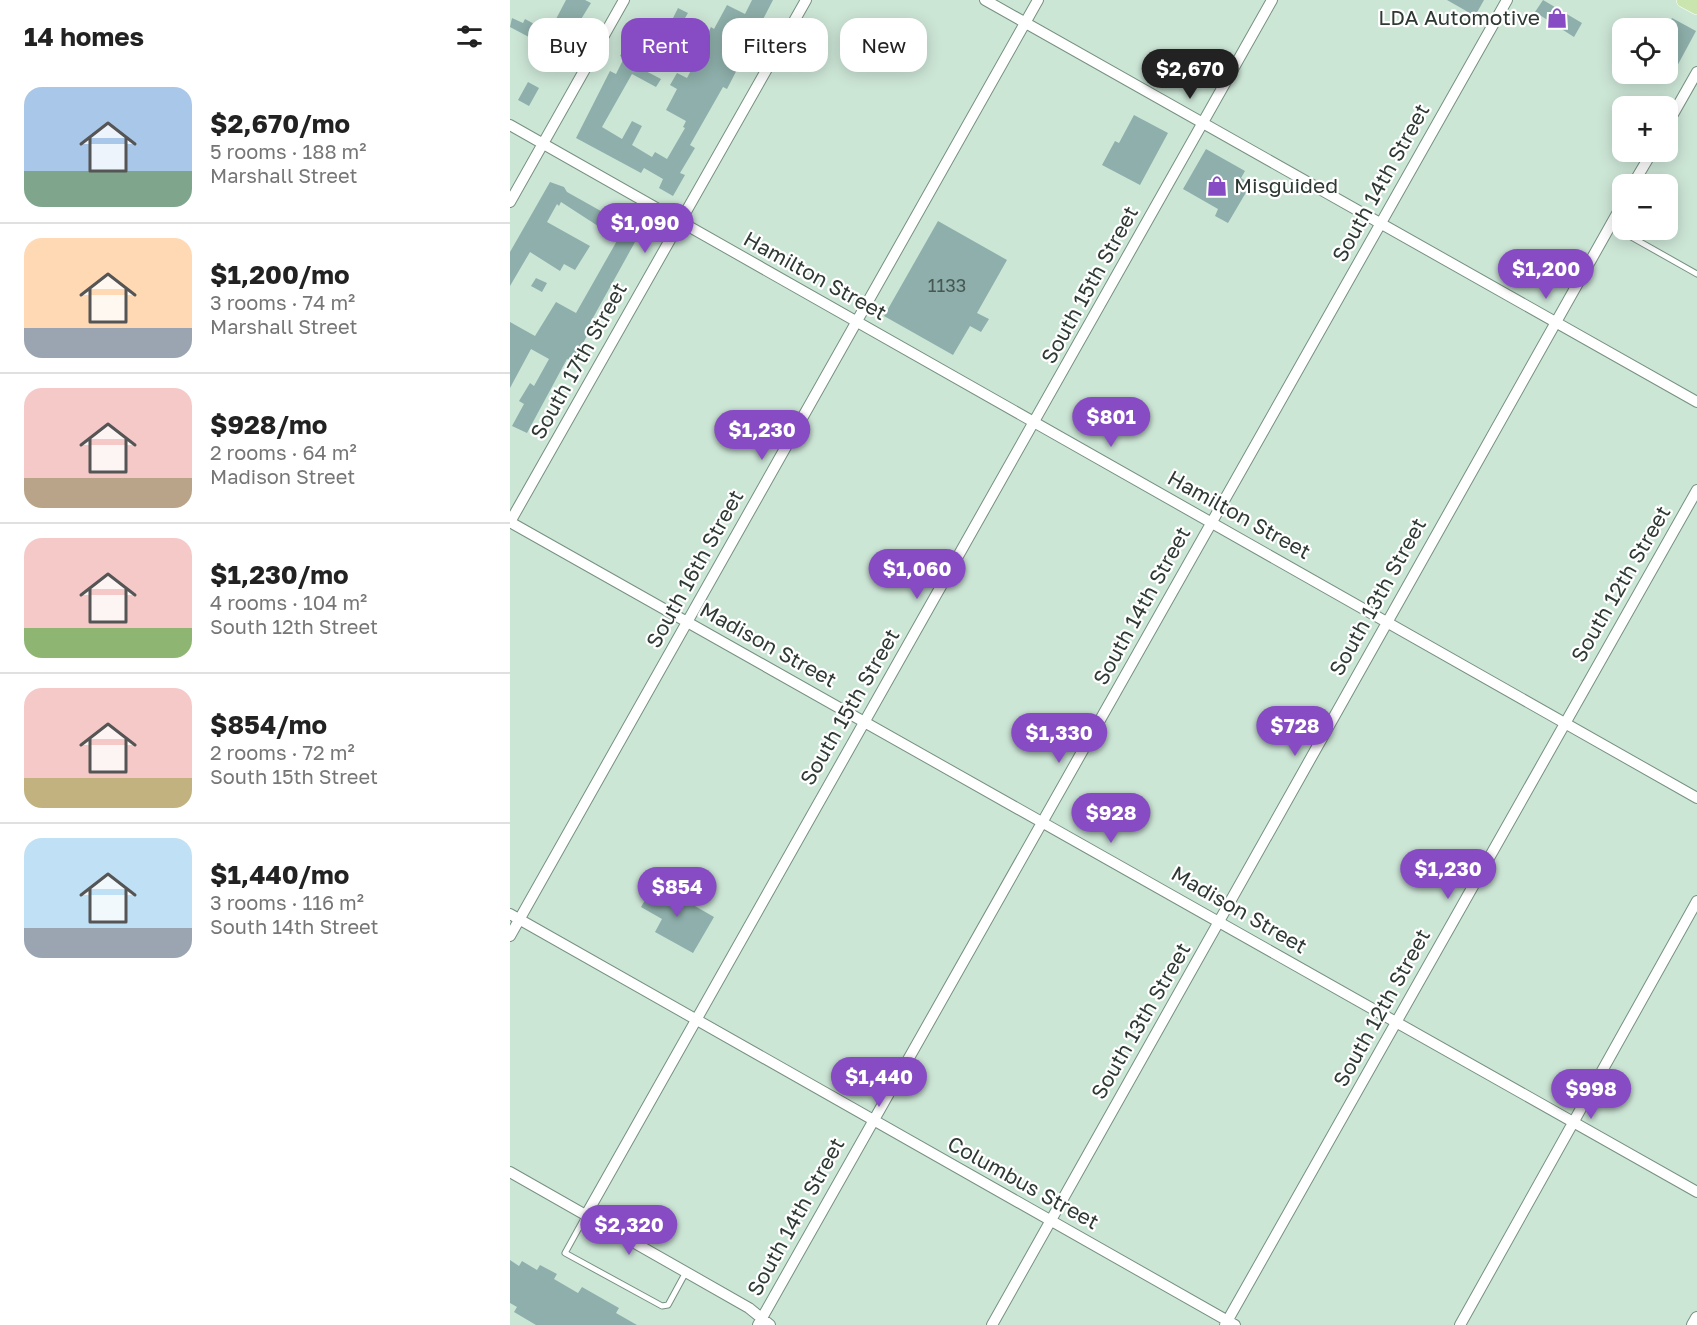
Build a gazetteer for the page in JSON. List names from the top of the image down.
{
  "streets": {
    "street": [
      "South 14th Street",
      "Hamilton Street",
      "South 15th Street",
      "South 17th Street",
      "South 16th Street",
      "South 12th Street",
      "South 13th Street",
      "Madison Street",
      "Columbus Street"
    ]
  },
  "crossings": [
    ["South 14th Street", "Hamilton Street"],
    ["South 14th Street", "Madison Street"],
    ["South 14th Street", "Columbus Street"],
    ["Hamilton Street", "South 15th Street"],
    ["Hamilton Street", "South 17th Street"],
    ["Hamilton Street", "South 16th Street"],
    ["Hamilton Street", "South 12th Street"],
    ["Hamilton Street", "South 13th Street"],
    ["South 15th Street", "Madison Street"],
    ["South 15th Street", "Columbus Street"],
    ["South 17th Street", "Madison Street"],
    ["South 16th Street", "Madison Street"],
    ["South 16th Street", "Columbus Street"],
    ["South 12th Street", "Madison Street"],
    ["South 12th Street", "Columbus Street"],
    ["South 13th Street", "Madison Street"],
    ["South 13th Street", "Columbus Street"]
  ],
  "places": {
    "shop": ["LDA Automotive", "Misguided"]
  },
  "house_numbers": ["1133"],
  "page": {
    "heading": "14 homes",
    "map_buttons": ["+", "−"],
    "chip": [
      "Buy",
      "Rent",
      "Filters",
      "New"
    ],
    "price": [
      "$2,670",
      "$1,090",
      "$1,200",
      "$801",
      "$1,230",
      "$1,060",
      "$728",
      "$1,330",
      "$928",
      "$1,230",
      "$854",
      "$1,440",
      "$998",
      "$2,320"
    ],
    "list": [
      {
        "name": "$2,670/mo",
        "note": "5 rooms · 188 m² · Marshall Street"
      },
      {
        "name": "$1,200/mo",
        "note": "3 rooms · 74 m² · Marshall Street"
      },
      {
        "name": "$928/mo",
        "note": "2 rooms · 64 m² · Madison Street"
      },
      {
        "name": "$1,230/mo",
        "note": "4 rooms · 104 m² · South 12th Street"
      },
      {
        "name": "$854/mo",
        "note": "2 rooms · 72 m² · South 15th Street"
      },
      {
        "name": "$1,440/mo",
        "note": "3 rooms · 116 m² · South 14th Street"
      }
    ]
  }
}
